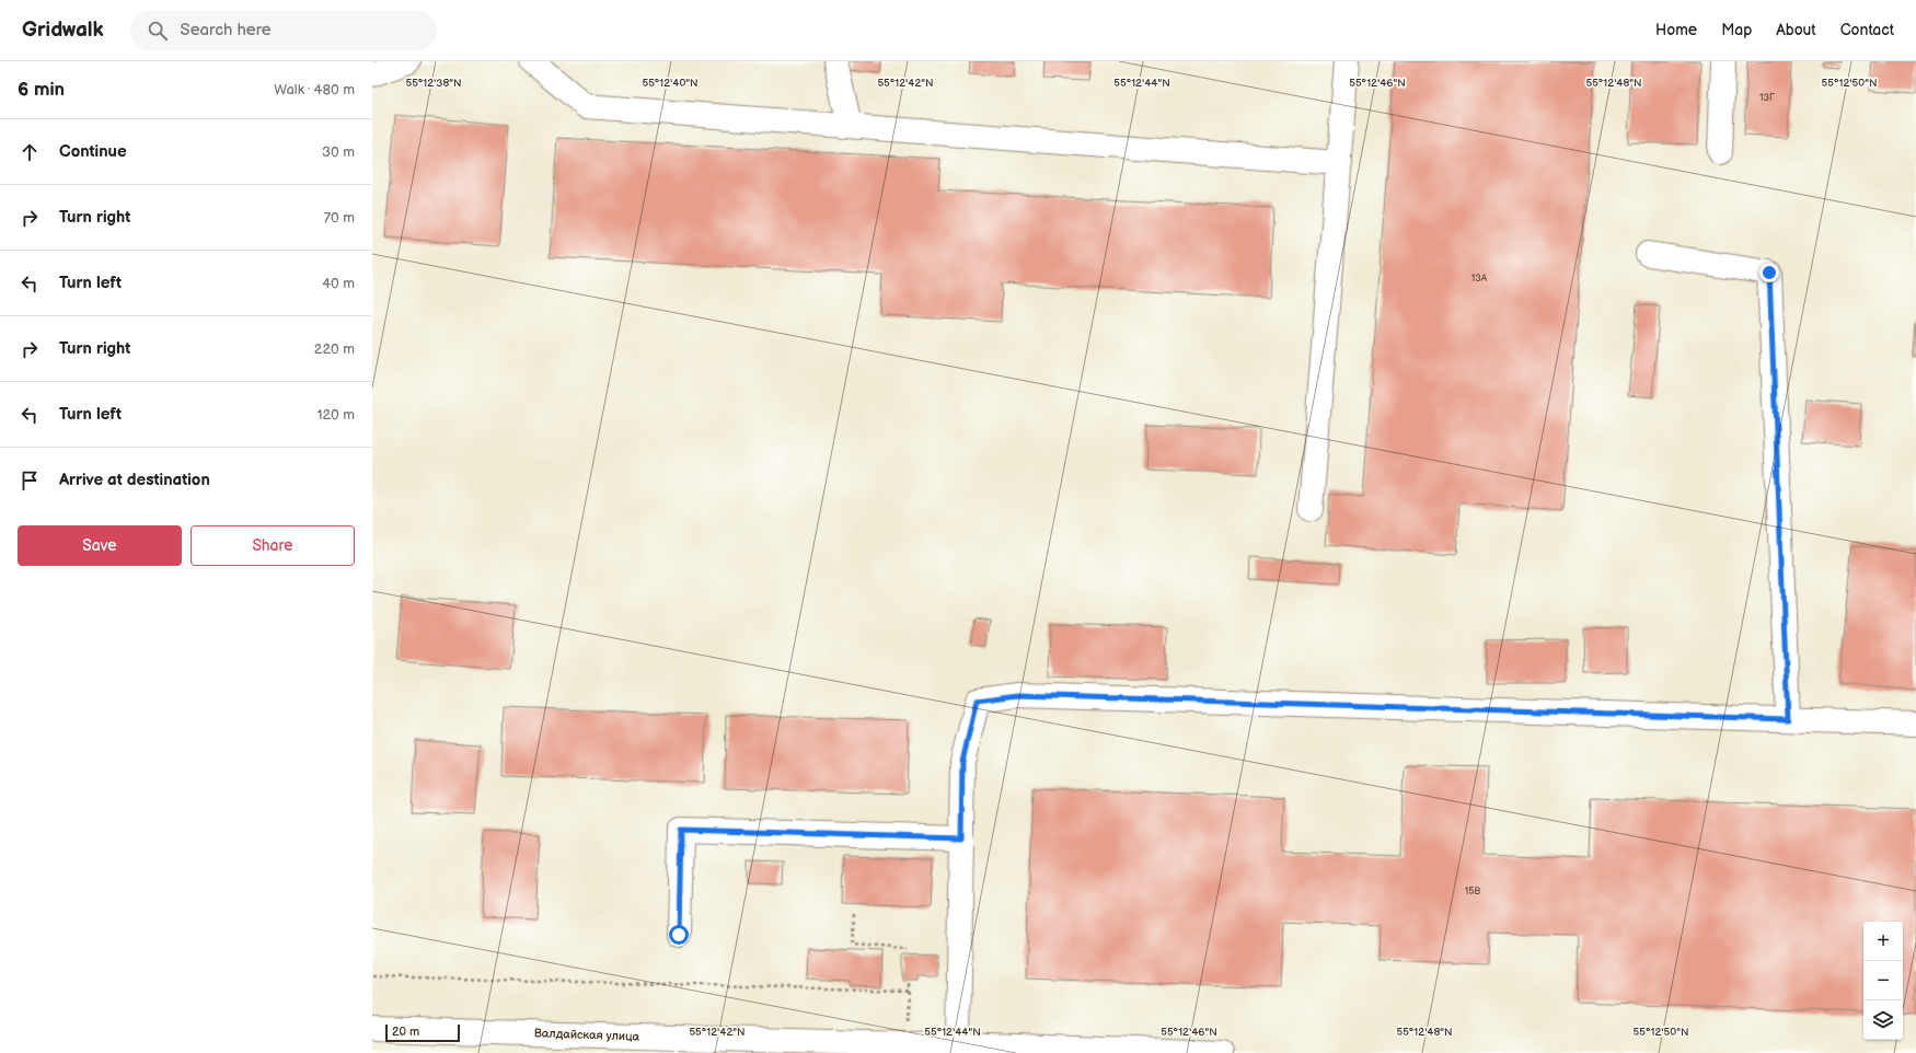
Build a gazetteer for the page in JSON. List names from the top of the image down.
{
  "streets": {
    "street": ["Валдайская улица"]
  },
  "house_numbers": ["13Г", "13А", "15В"],
  "scale_bar": "20 m",
  "page": {
    "header": "Gridwalk",
    "search": "Search here",
    "nav": [
      "Home",
      "Map",
      "About",
      "Contact"
    ],
    "heading": ["6 min", "Walk · 480 m"],
    "list": [
      ["Continue", "30 m"],
      ["Turn right", "70 m"],
      ["Turn left", "40 m"],
      ["Turn right", "220 m"],
      ["Turn left", "120 m"],
      "Arrive at destination"
    ],
    "buttons": ["Save", "Share"],
    "map_buttons": ["+", "−"],
    "scale": "20 m"
  },
  "coordinates": [
    "55°12'38\"N",
    "55°12'40\"N",
    "55°12'42\"N",
    "55°12'44\"N",
    "55°12'46\"N",
    "55°12'48\"N",
    "55°12'50\"N"
  ]
}
